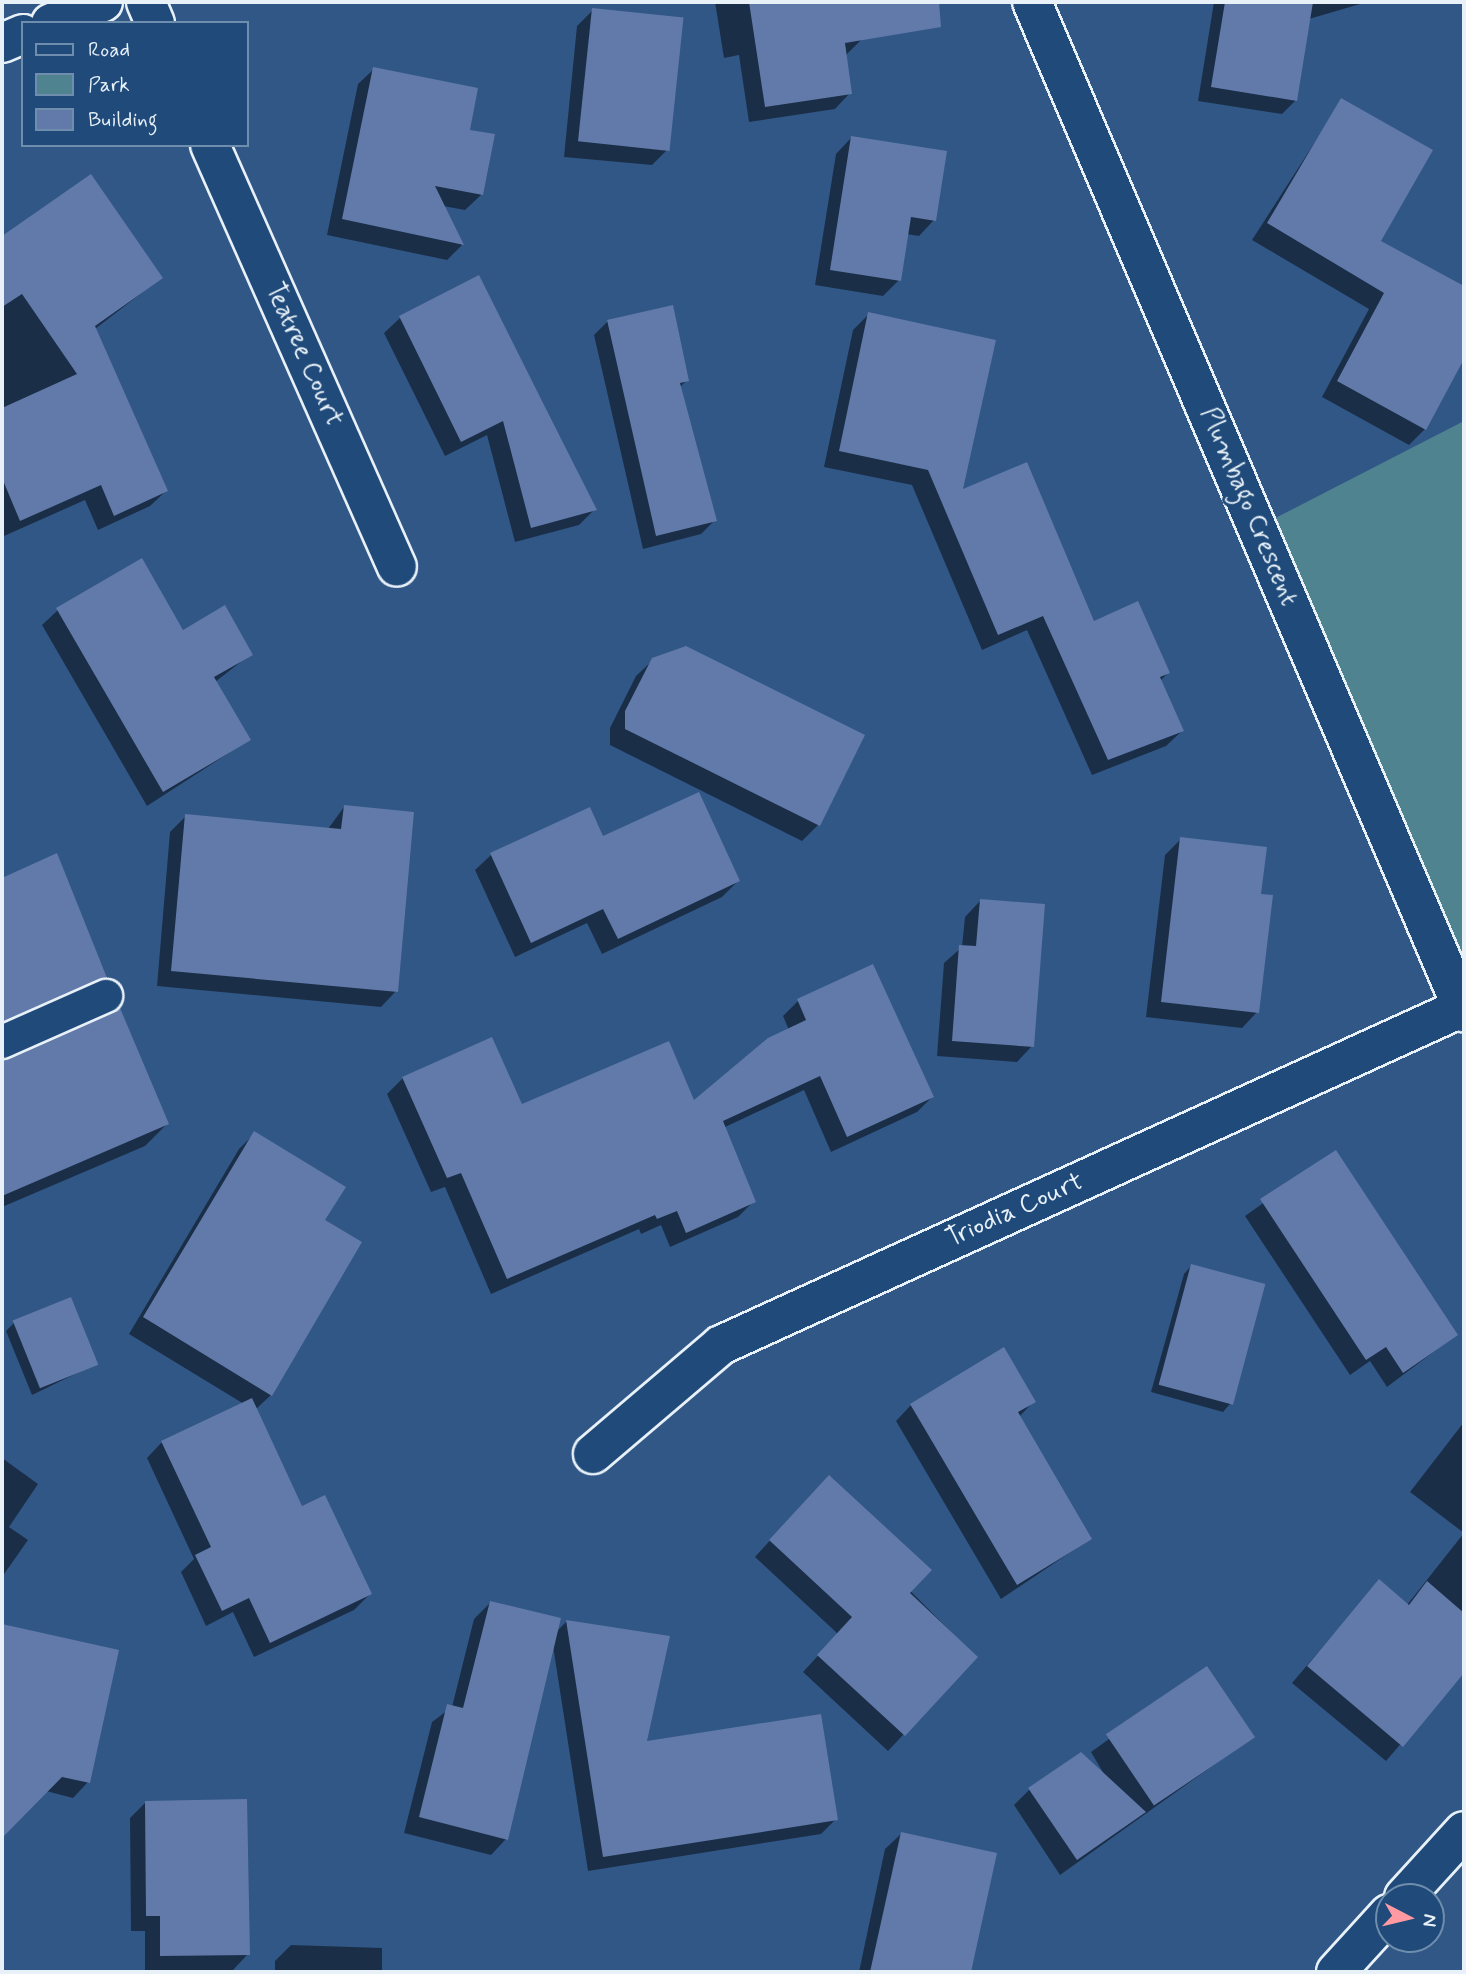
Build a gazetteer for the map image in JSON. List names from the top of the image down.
{
  "streets": {
    "street": ["Teatree Court", "Plumbago Crescent", "Triodia Court"]
  },
  "crossings": [
    ["Plumbago Crescent", "Triodia Court"]
  ],
  "legend": ["Road", "Park", "Building"],
  "north": "right"
}
